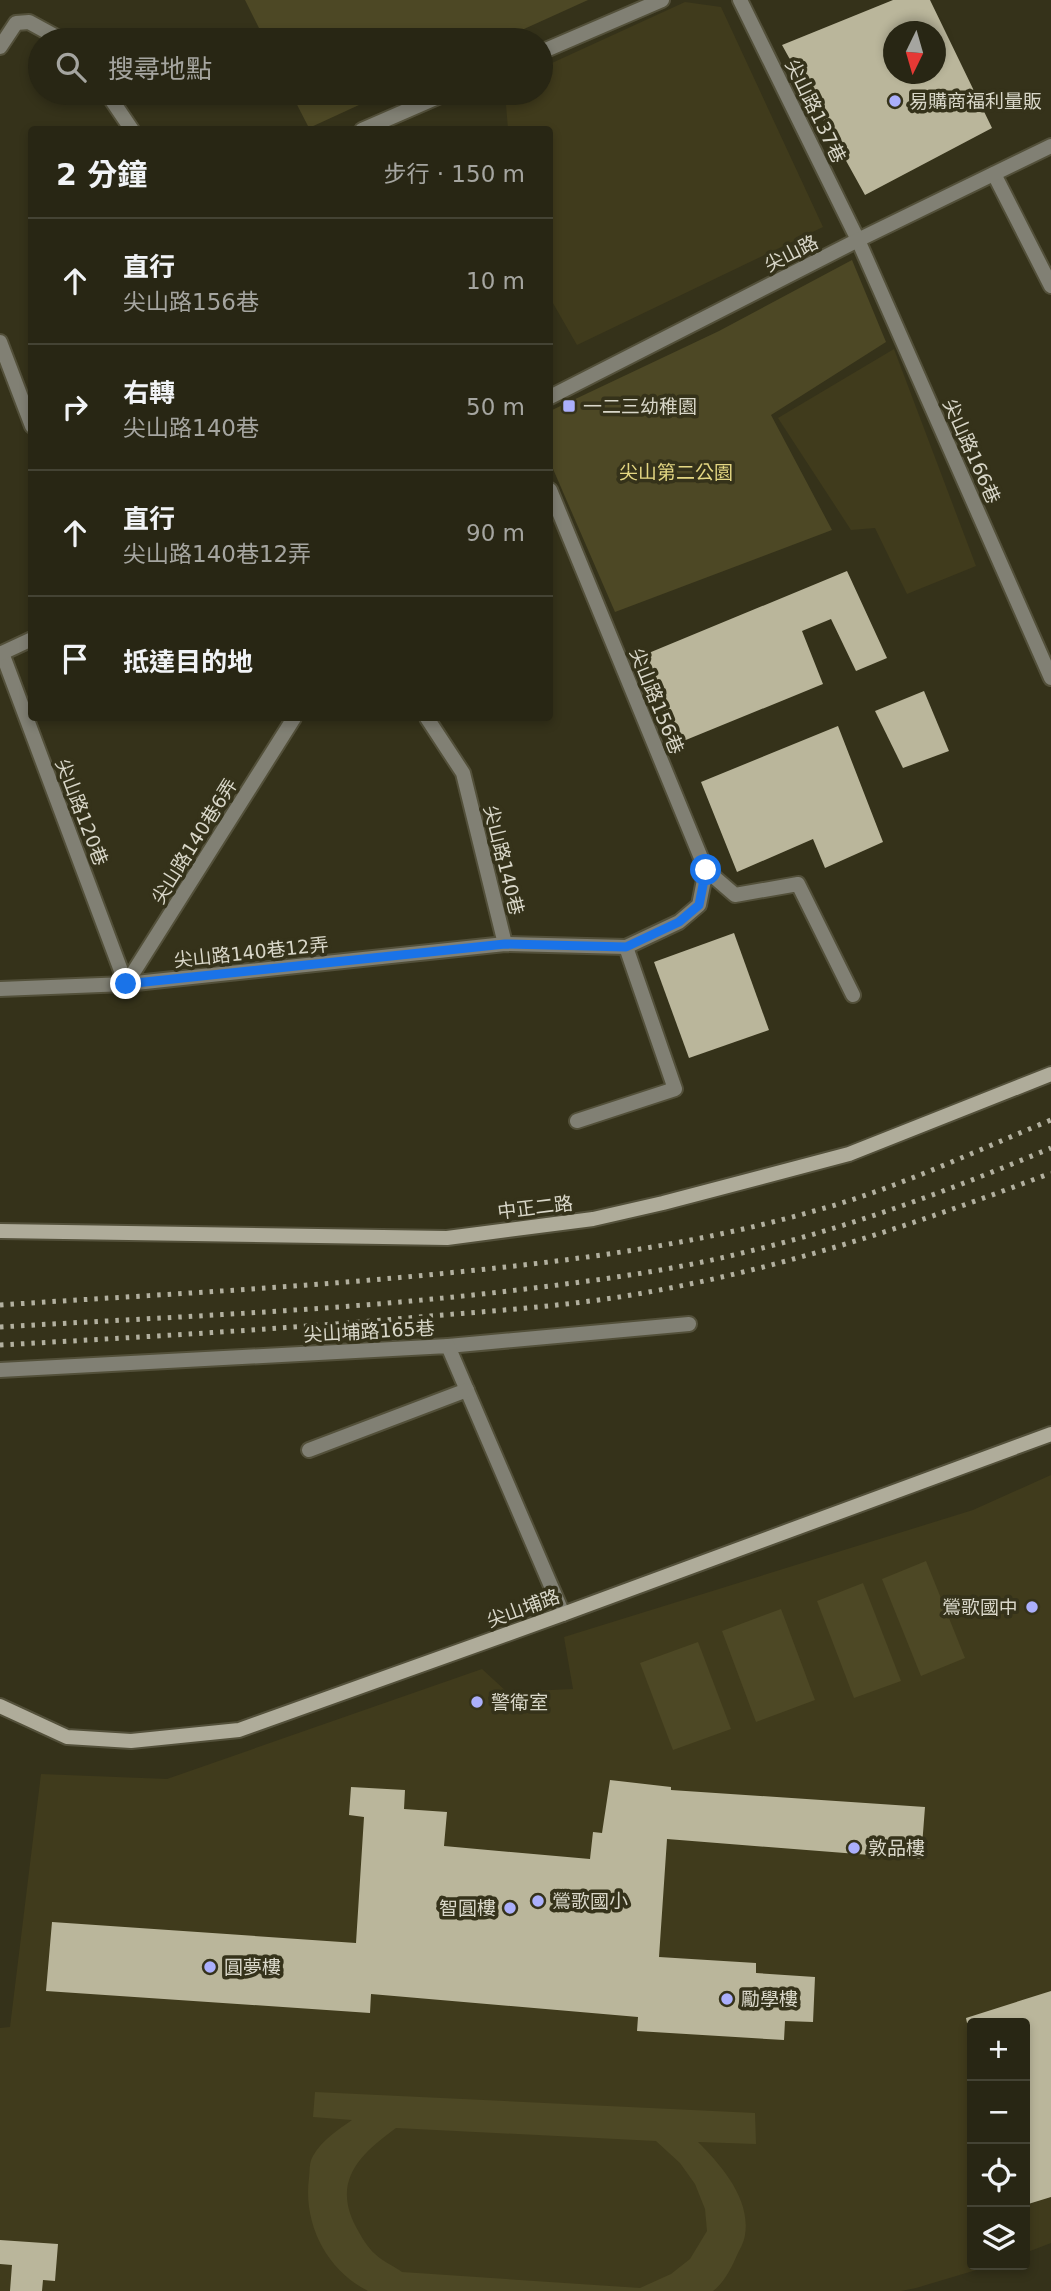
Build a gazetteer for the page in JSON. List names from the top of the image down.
{
  "streets": {
    "main road": ["中正二路", "尖山埔路"],
    "street": [
      "尖山路137巷",
      "尖山路",
      "尖山路166巷",
      "尖山路156巷",
      "尖山路120巷",
      "尖山路140巷6弄",
      "尖山路140巷",
      "尖山路140巷12弄",
      "尖山埔路165巷"
    ]
  },
  "crossings": [
    ["尖山路137巷", "尖山路"],
    ["尖山路137巷", "尖山路166巷"],
    ["尖山路", "尖山路166巷"],
    ["尖山路156巷", "尖山路140巷"],
    ["尖山路120巷", "尖山路140巷6弄"],
    ["尖山路120巷", "尖山路140巷12弄"],
    ["尖山路140巷6弄", "尖山路140巷12弄"],
    ["尖山路140巷", "尖山路140巷12弄"],
    ["尖山埔路165巷", "尖山埔路"]
  ],
  "parks": ["尖山第二公園"],
  "places": {
    "other": [
      "易購商福利量販",
      "鶯歌國中",
      "警衛室",
      "敦品樓",
      "鶯歌國小",
      "智圓樓",
      "圓夢樓",
      "勵學樓"
    ],
    "transit": ["一二三幼稚園"]
  },
  "north": "bottom",
  "page": {
    "search": "搜尋地點",
    "heading": ["2 分鐘", "步行 · 150 m"],
    "list": [
      ["直行", "尖山路156巷", "10 m"],
      ["右轉", "尖山路140巷", "50 m"],
      ["直行", "尖山路140巷12弄", "90 m"],
      "抵達目的地"
    ],
    "map_buttons": ["+", "−"]
  }
}
